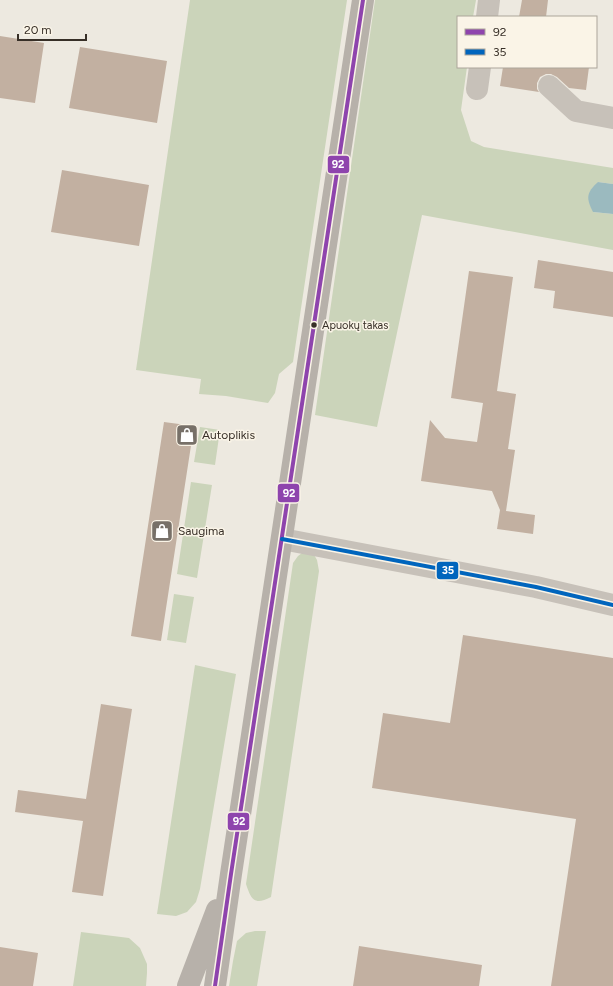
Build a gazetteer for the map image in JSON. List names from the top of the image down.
{
  "places": {
    "other": ["Apuokų takas"],
    "shop": ["Autoplikis", "Saugima"]
  },
  "lines": ["transit line 92", "transit line 35"],
  "legend": ["92", "35"],
  "scale_bar": "20 m"
}
